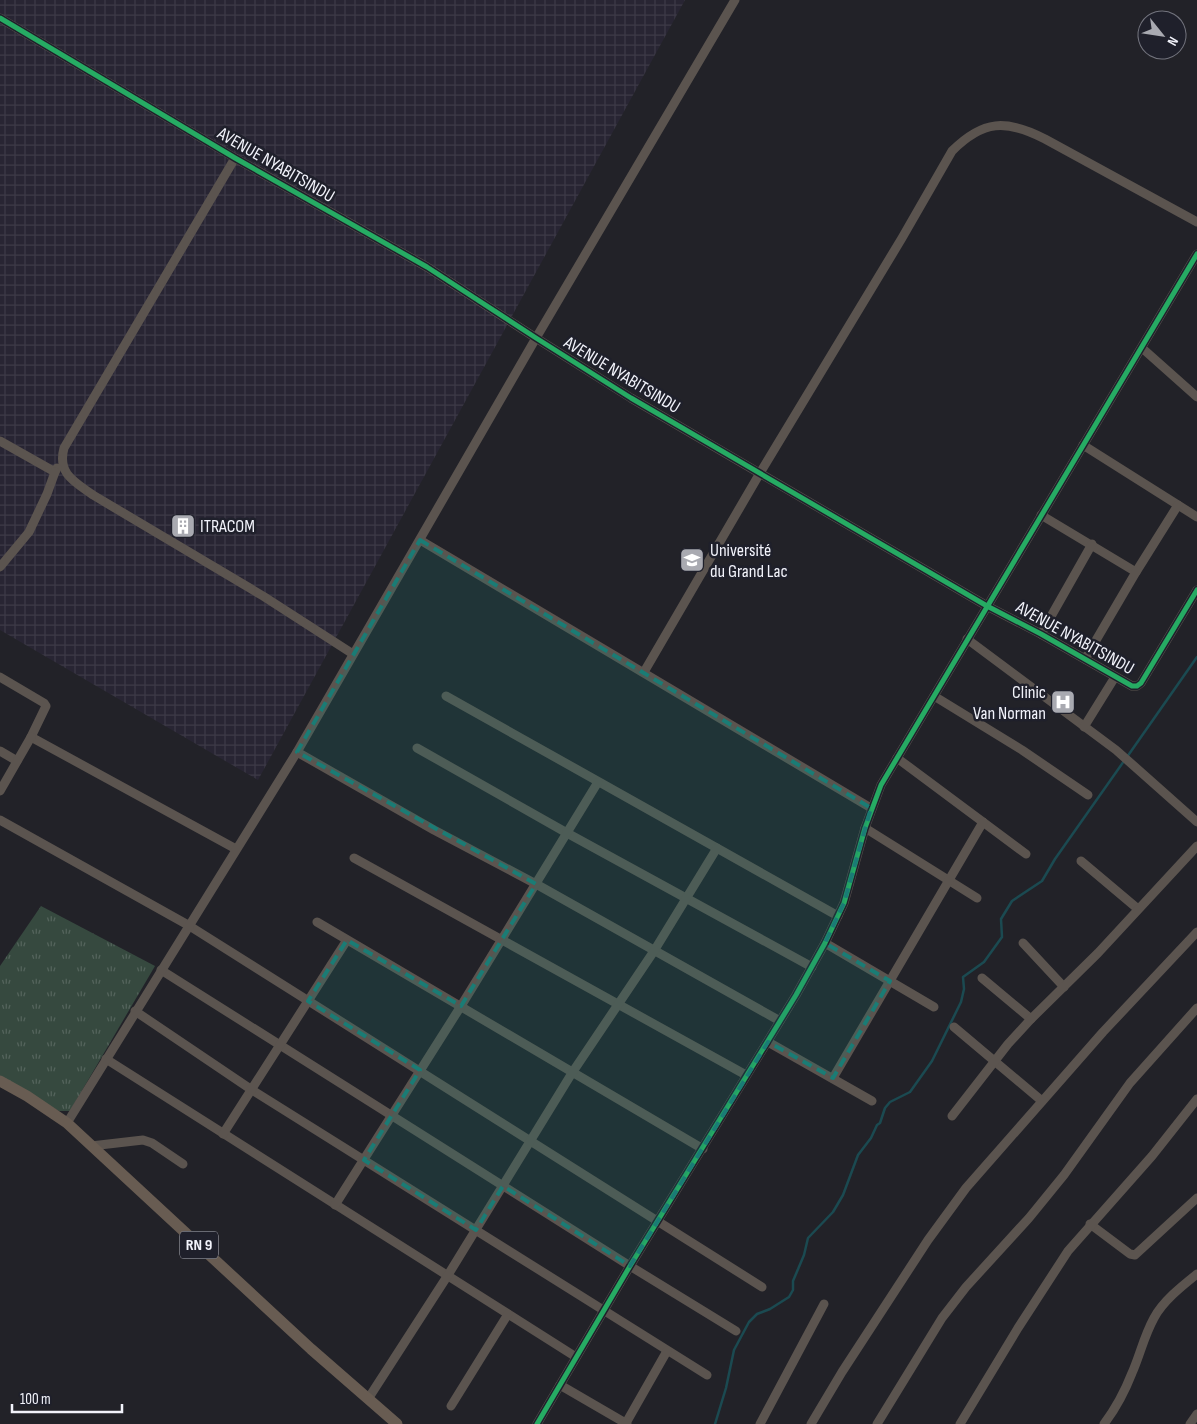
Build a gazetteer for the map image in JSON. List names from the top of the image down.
{
  "streets": {
    "main road": ["RN 9"],
    "street": ["AVENUE NYABITSINDU"]
  },
  "places": {
    "building": ["ITRACOM"],
    "school or university": ["Université du Grand Lac"],
    "hospital": ["Clinic Van Norman"]
  },
  "scale_bar": "100 m",
  "north": "bottom right"
}
